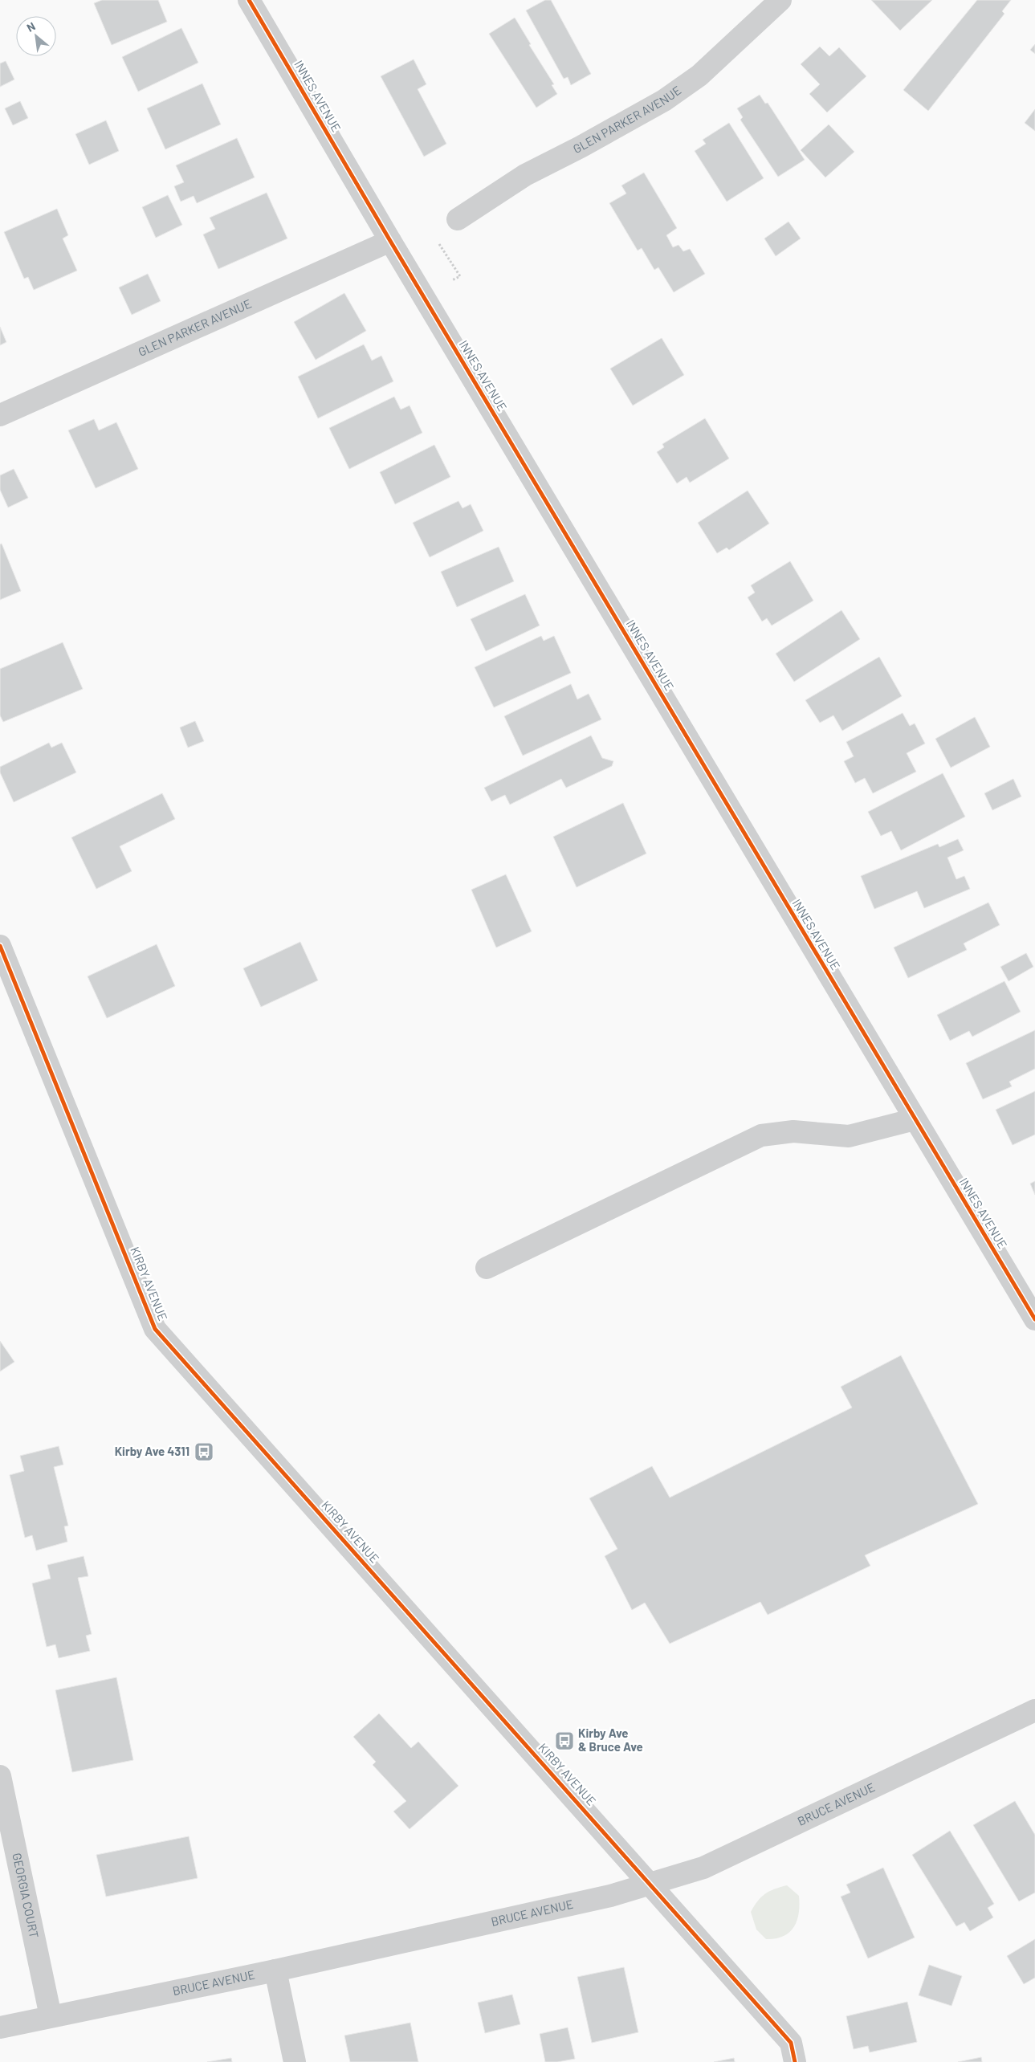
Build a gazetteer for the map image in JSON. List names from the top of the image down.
{
  "streets": {
    "street": [
      "INNES AVENUE",
      "GLEN PARKER AVENUE",
      "KIRBY AVENUE",
      "BRUCE AVENUE",
      "GEORGIA COURT"
    ]
  },
  "crossings": [
    ["INNES AVENUE", "GLEN PARKER AVENUE"],
    ["KIRBY AVENUE", "BRUCE AVENUE"],
    ["BRUCE AVENUE", "GEORGIA COURT"]
  ],
  "places": {
    "bus stop": ["Kirby Ave 4311", "Kirby Ave & Bruce Ave"]
  },
  "north": "top left"
}
